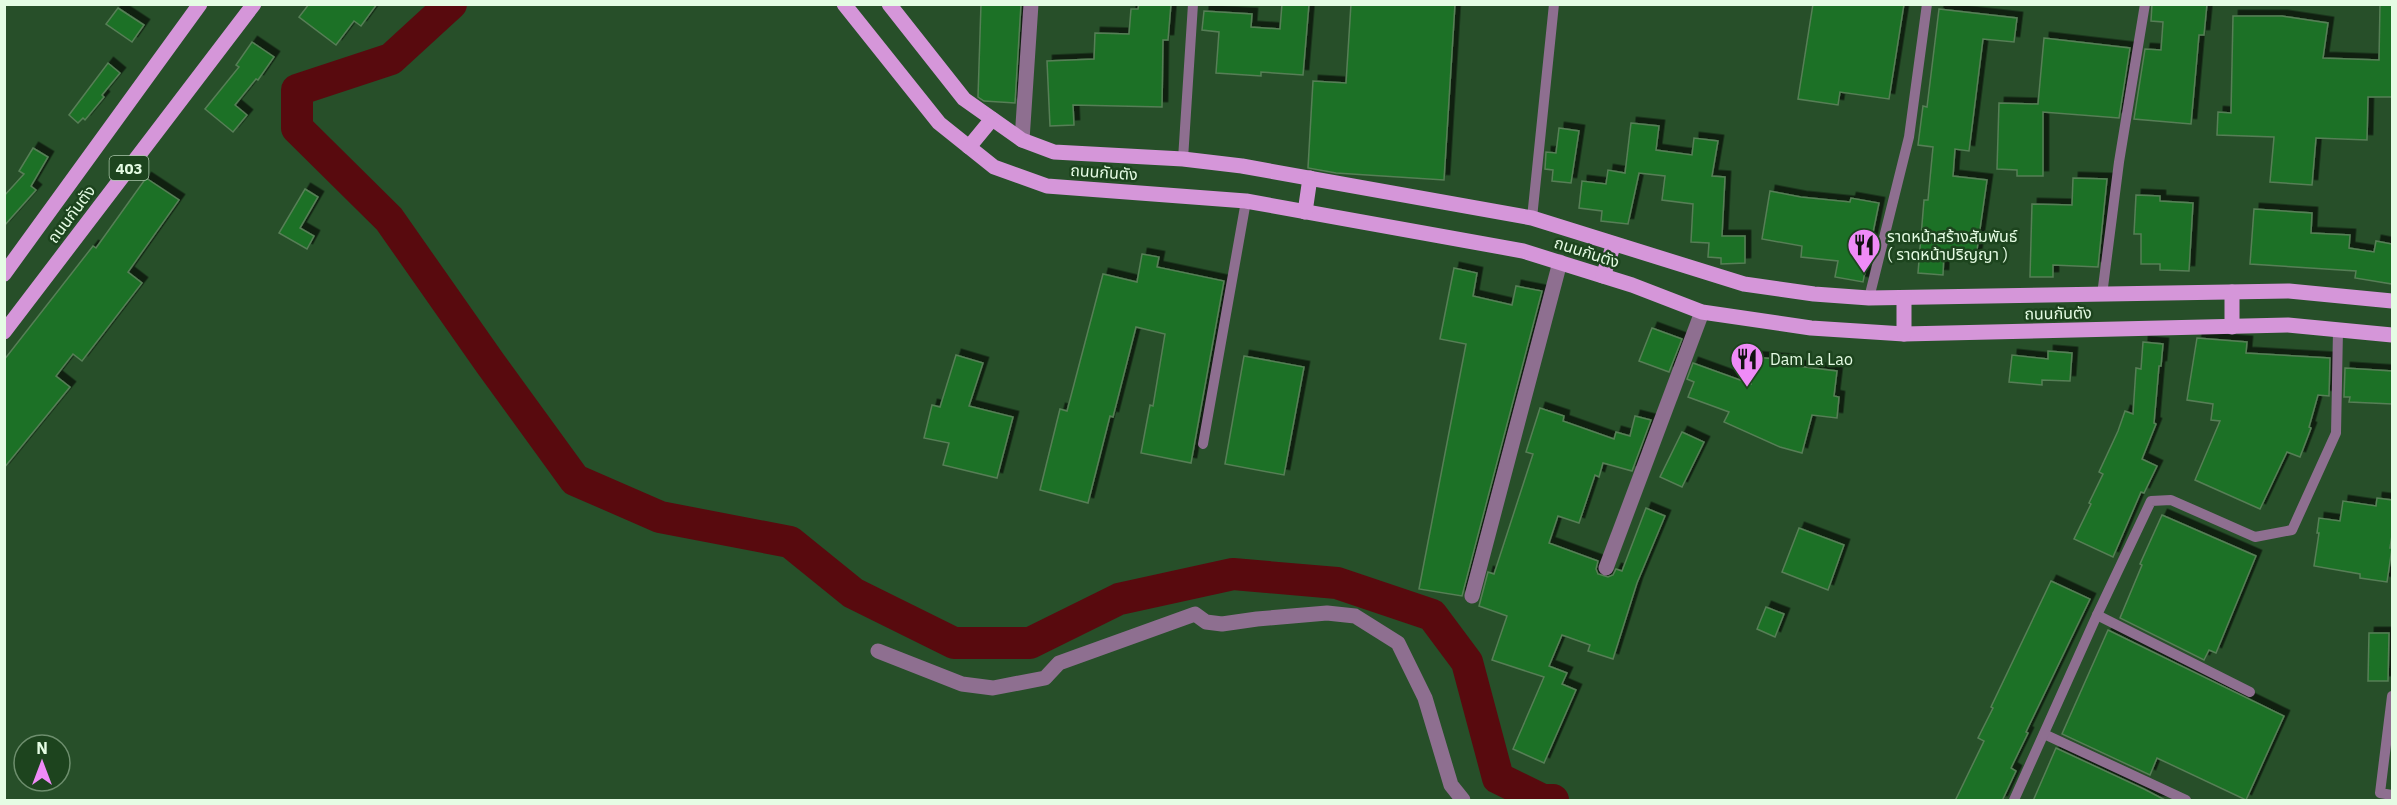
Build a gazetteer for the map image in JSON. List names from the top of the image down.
{
  "streets": {
    "main road": ["403", "ถนนกันตัง"]
  },
  "places": {
    "restaurant": ["ราดหน้าสร้างสัมพันธ์ ( ราดหน้าปริญญา )", "Dam La Lao"]
  },
  "north": "top"
}
